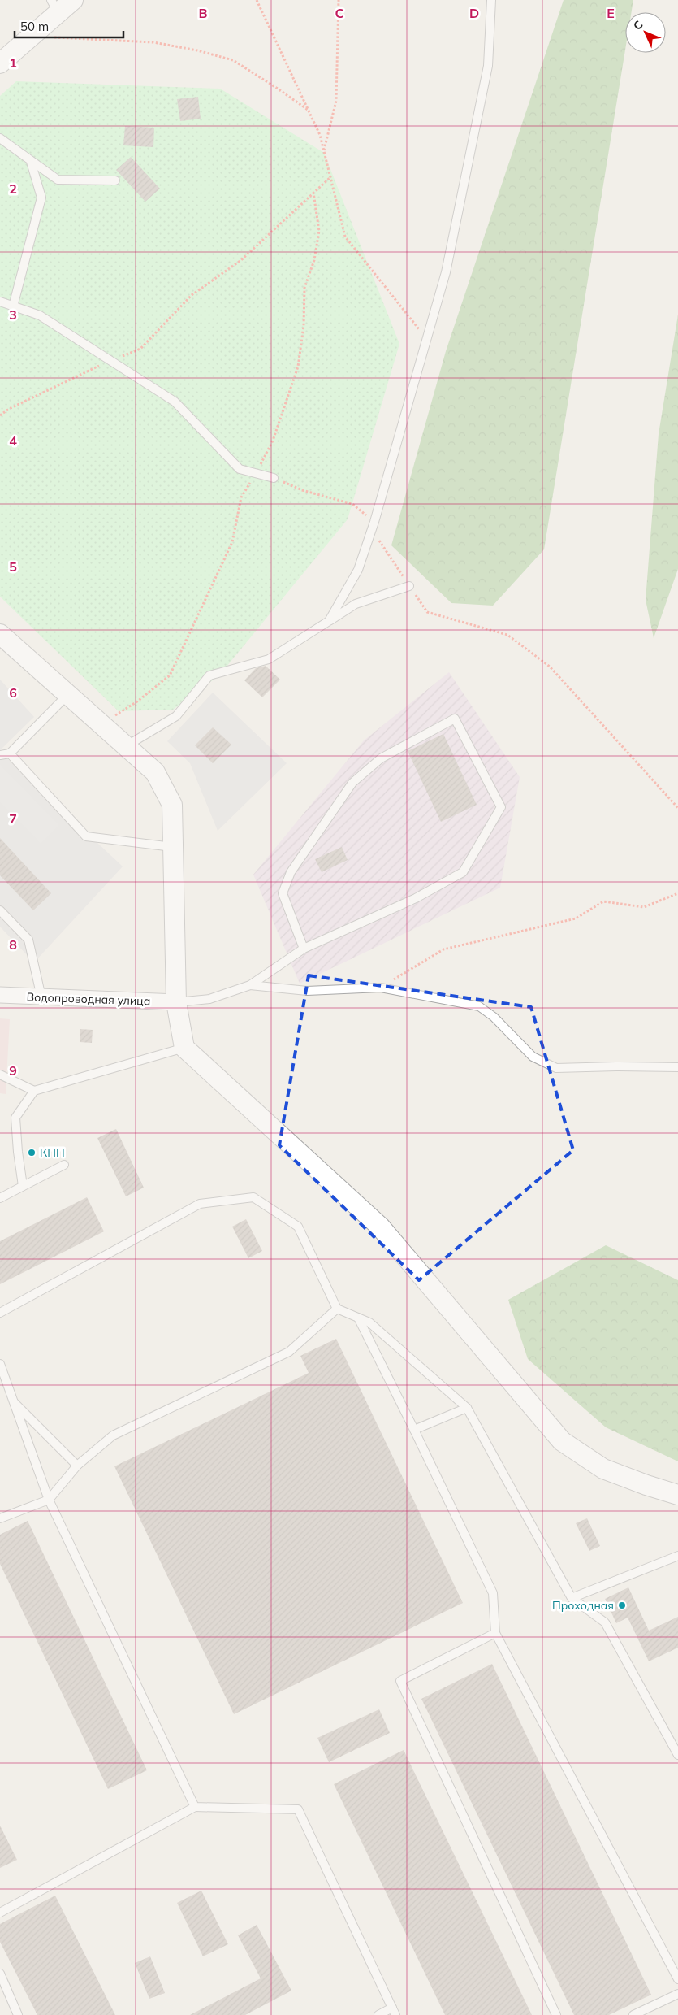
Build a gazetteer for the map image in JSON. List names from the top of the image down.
{
  "streets": {
    "street": ["Водопроводная улица"]
  },
  "places": ["КПП", "Проходная"],
  "scale_bar": "50 m",
  "north": "top left",
  "grid": {
    "columns": [
      "B",
      "C",
      "D",
      "E"
    ],
    "rows": [
      "1",
      "2",
      "3",
      "4",
      "5",
      "6",
      "7",
      "8",
      "9"
    ]
  }
}
